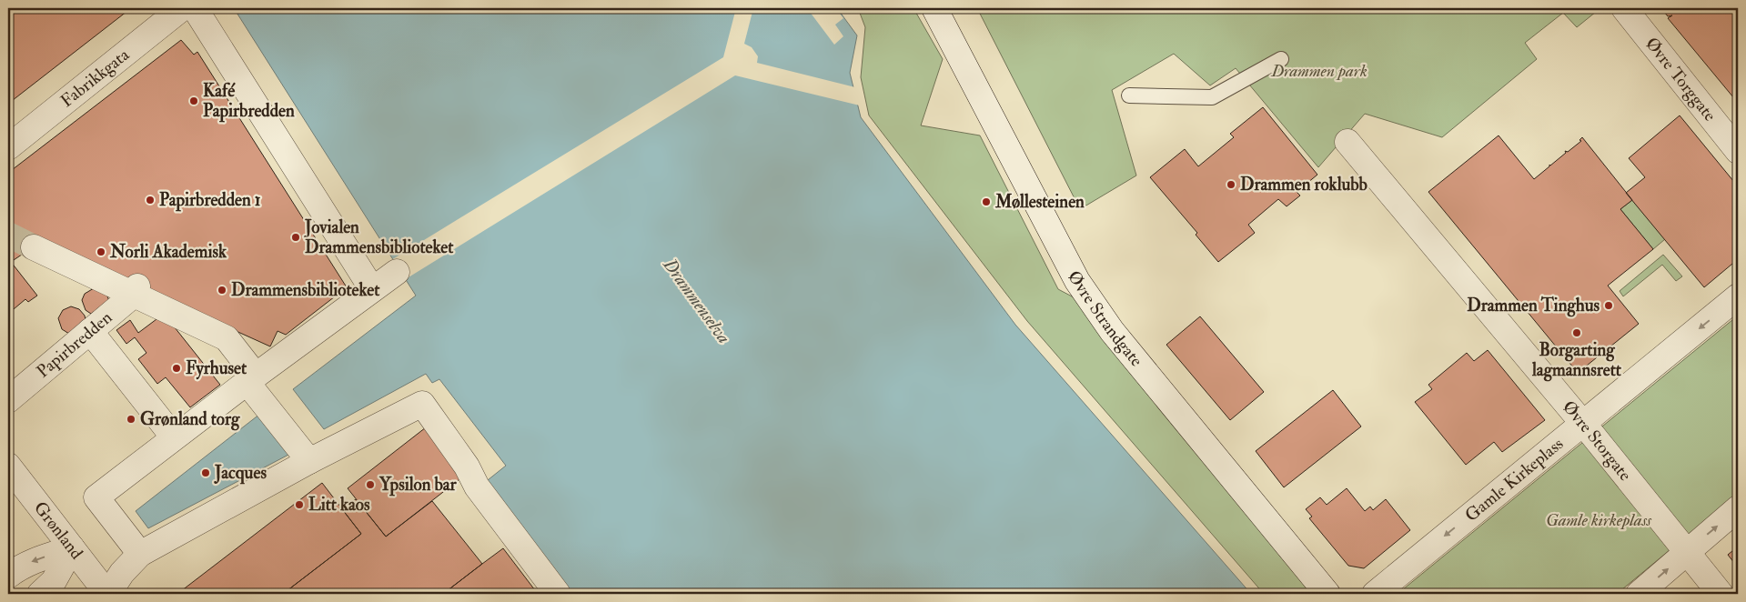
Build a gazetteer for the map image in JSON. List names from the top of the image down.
{
  "streets": {
    "street": [
      "Fabrikkgata",
      "Øvre Torggate",
      "Øvre Strandgate",
      "Papirbredden",
      "Øvre Storgate",
      "Gamle Kirkeplass",
      "Grønland"
    ]
  },
  "crossings": [
    ["Øvre Storgate", "Gamle Kirkeplass"]
  ],
  "one_way": ["Gamle Kirkeplass"],
  "water": ["Drammenselva"],
  "parks": ["Drammen park", "Gamle kirkeplass"],
  "places": [
    "Kafé Papirbredden",
    "Drammen roklubb",
    "Papirbredden 1",
    "Møllesteinen",
    "Jovialen Drammensbiblioteket",
    "Norli Akademisk",
    "Drammensbiblioteket",
    "Drammen Tinghus",
    "Borgarting lagmannsrett",
    "Fyrhuset",
    "Grønland torg",
    "Jacques",
    "Ypsilon bar",
    "Litt kaos"
  ]
}
